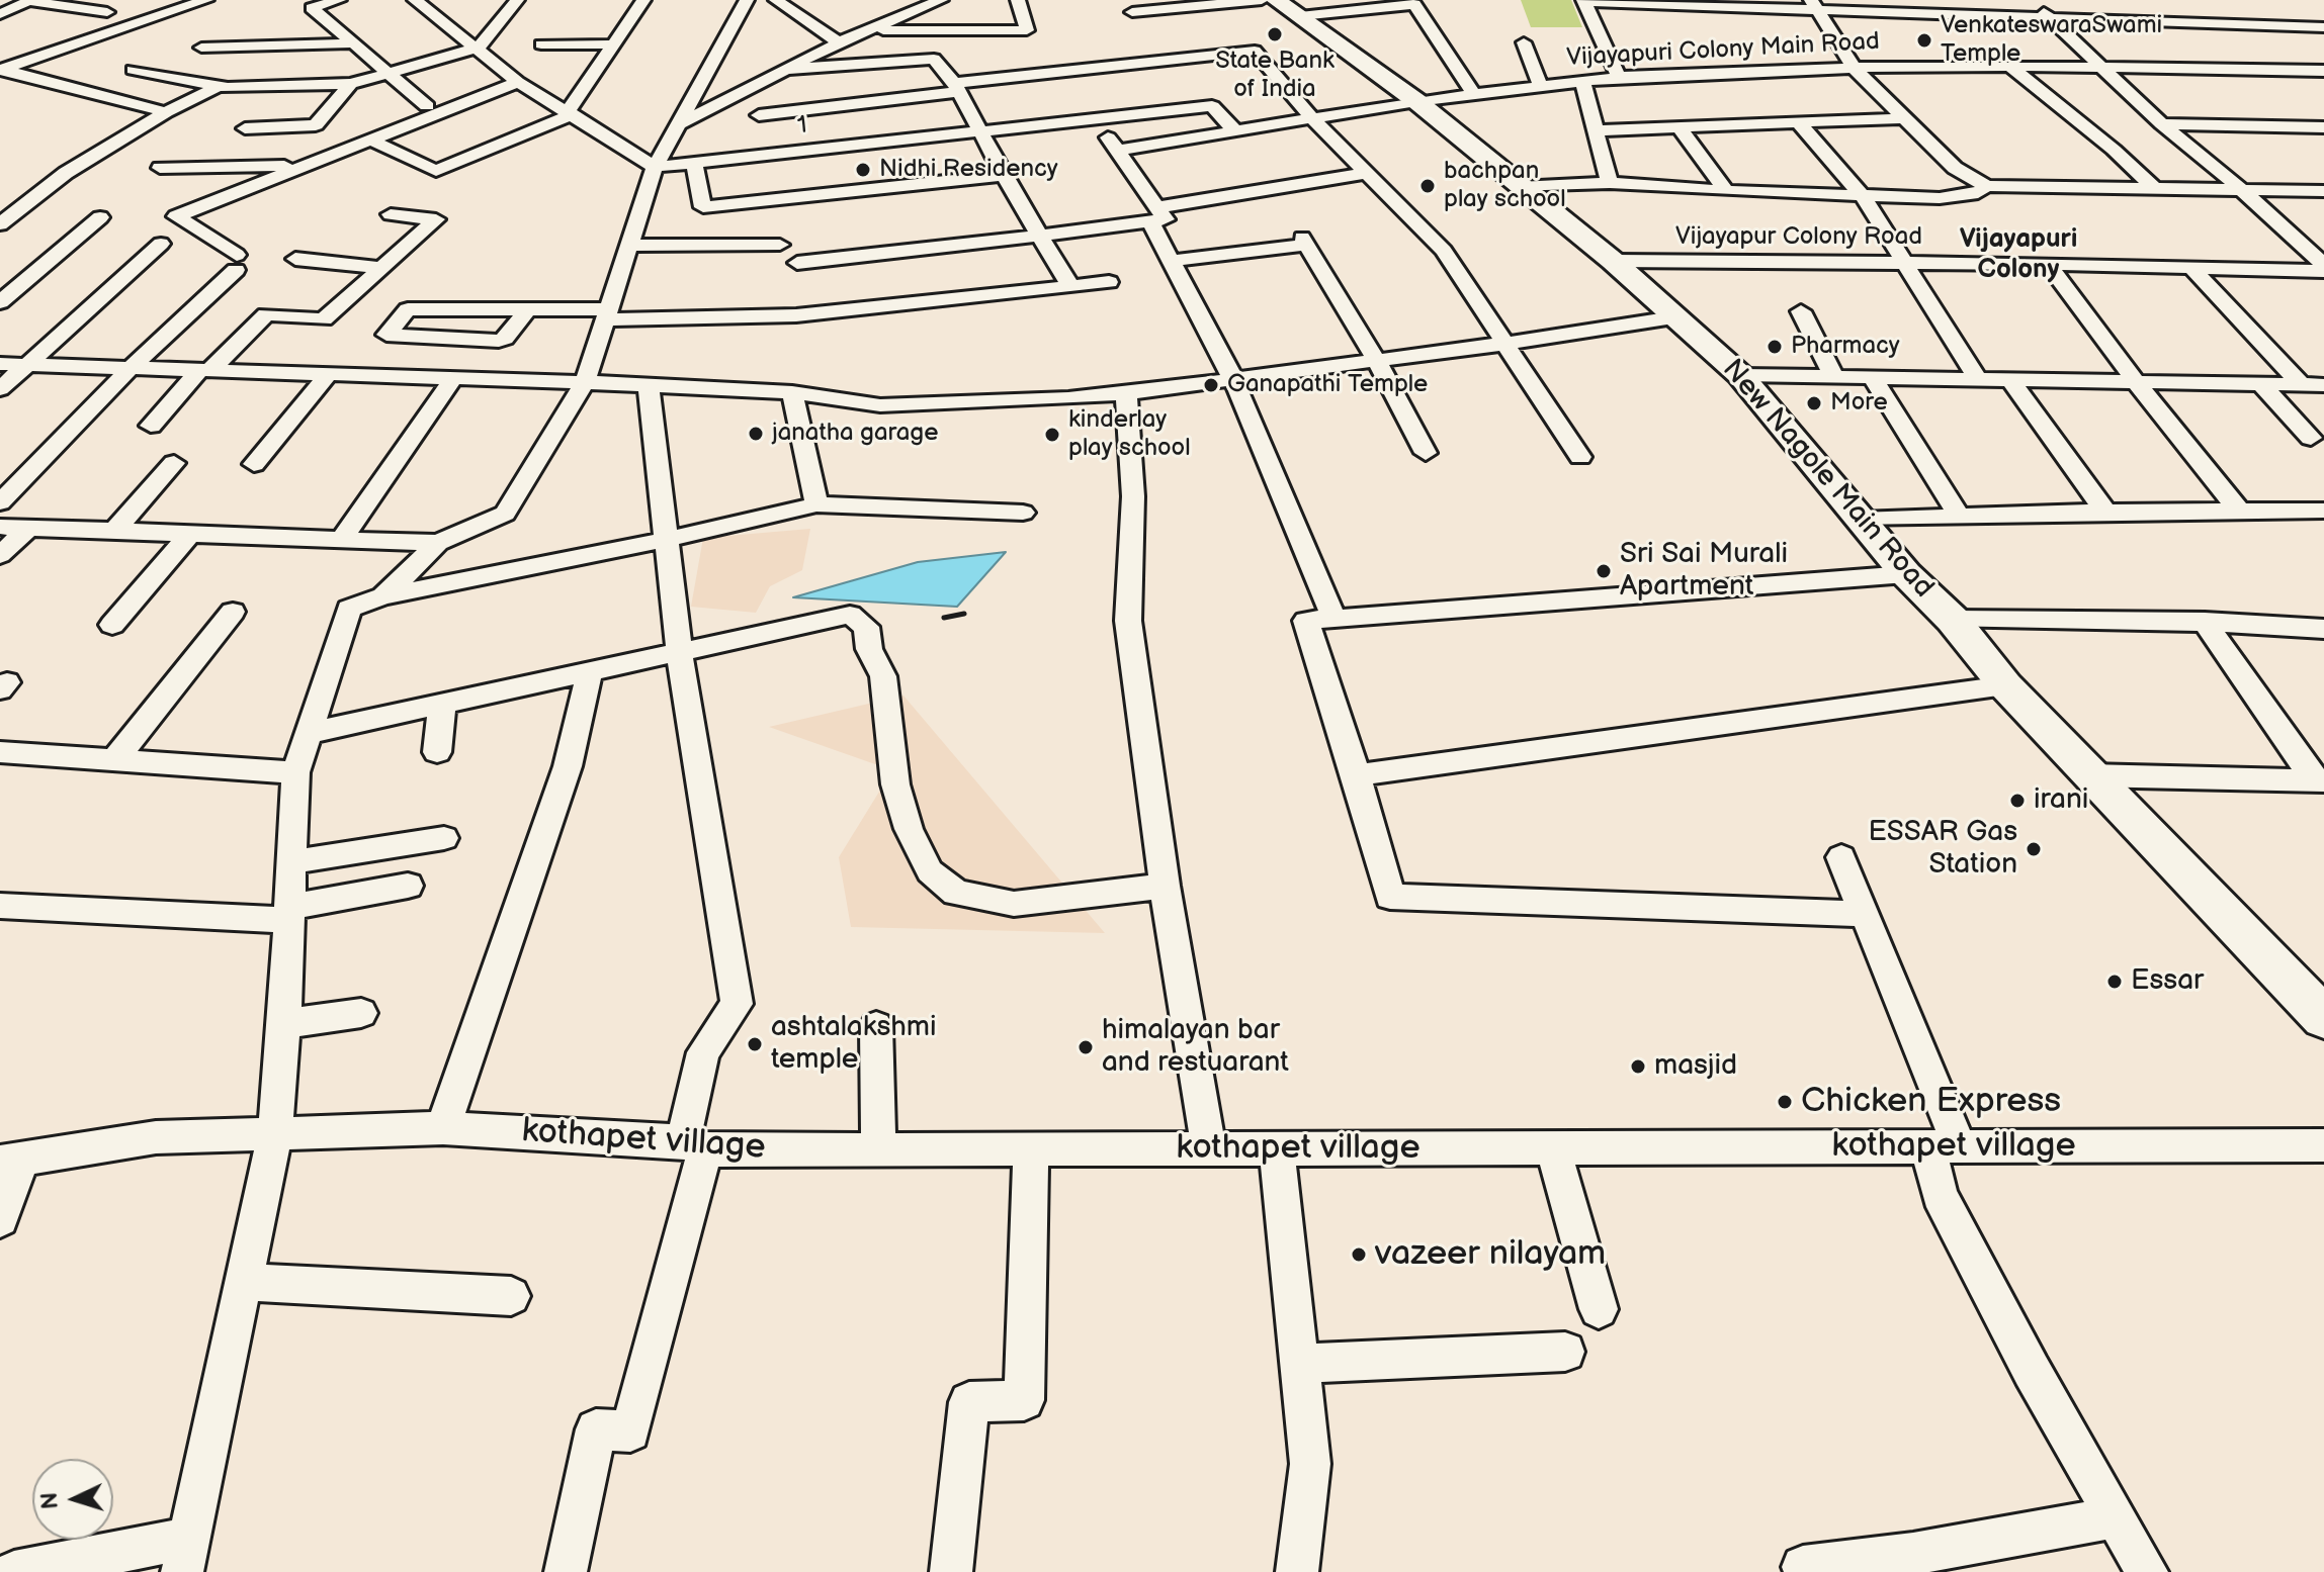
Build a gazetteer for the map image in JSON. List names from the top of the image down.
{
  "streets": {
    "street": [
      "Vijayapuri Colony Main Road",
      "1",
      "Vijayapur Colony Road",
      "New Nagole Main Road",
      "kothapet village"
    ]
  },
  "crossings": [
    ["Vijayapuri Colony Main Road", "1"],
    ["Vijayapuri Colony Main Road", "New Nagole Main Road"],
    ["Vijayapur Colony Road", "New Nagole Main Road"]
  ],
  "districts": ["Vijayapuri Colony"],
  "places": [
    "State Bank of India",
    "VenkateswaraSwami Temple",
    "Nidhi Residency",
    "bachpan play school",
    "Pharmacy",
    "Ganapathi Temple",
    "More",
    "janatha garage",
    "kinderlay play school",
    "Sri Sai Murali Apartment",
    "irani",
    "ESSAR Gas Station",
    "Essar",
    "ashtalakshmi temple",
    "himalayan bar and restuarant",
    "masjid",
    "Chicken Express",
    "vazeer nilayam"
  ],
  "north": "left"
}
